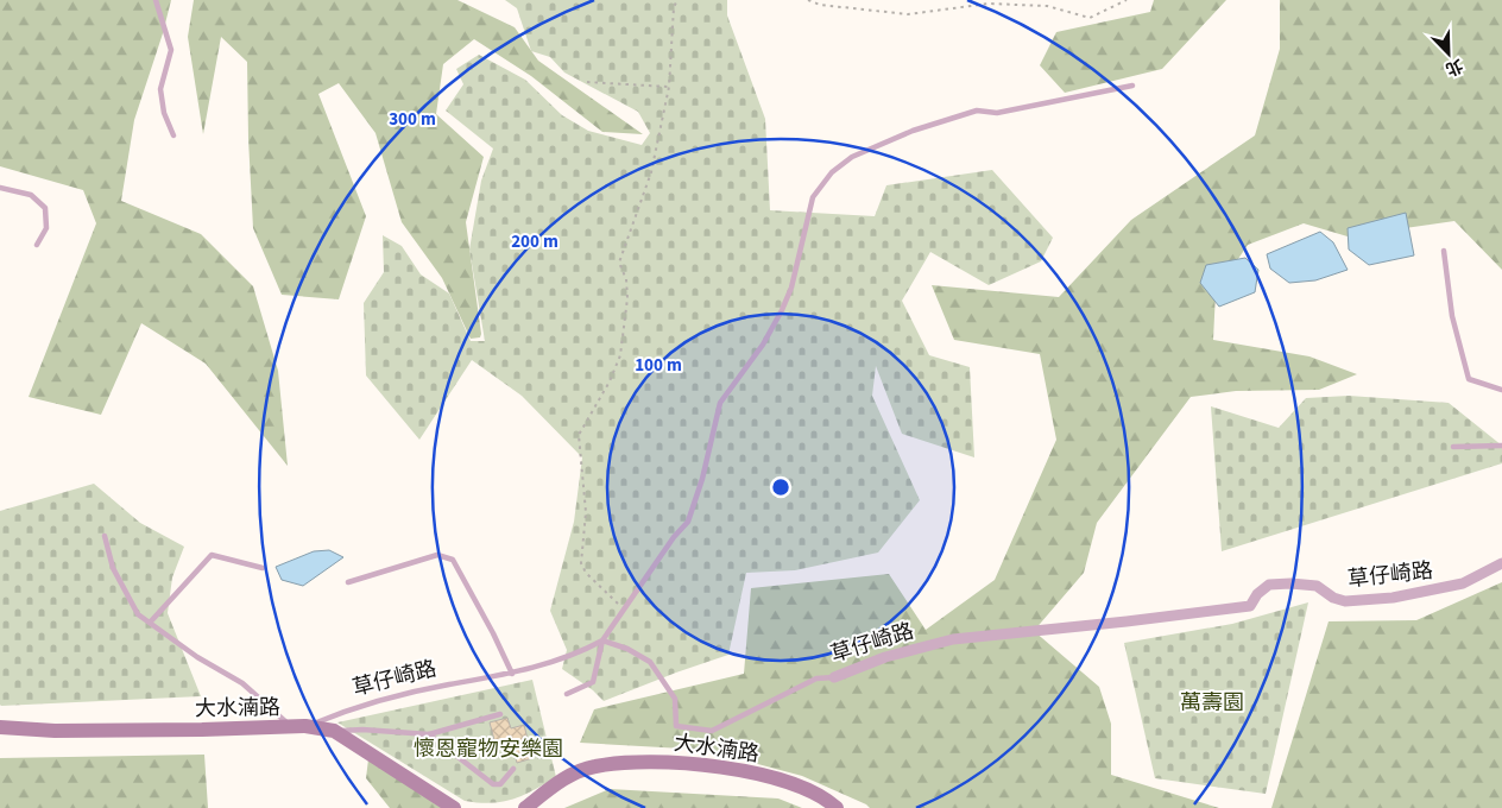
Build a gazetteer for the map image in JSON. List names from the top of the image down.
{
  "streets": {
    "street": ["草仔崎路", "大水湳路"]
  },
  "crossings": [
    ["草仔崎路", "大水湳路"]
  ],
  "parks": ["萬壽園", "懷恩寵物安樂園"],
  "north": "bottom right",
  "rings": ["300 m", "200 m", "100 m"]
}
